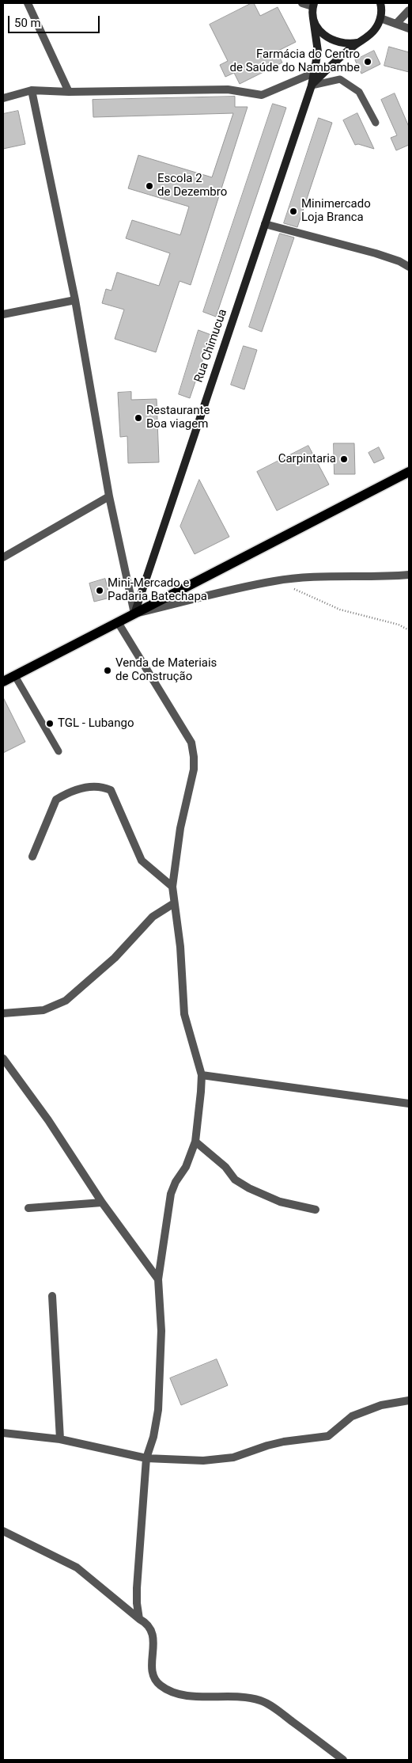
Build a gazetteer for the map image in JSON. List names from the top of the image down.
{
  "streets": {
    "street": ["Rua Chimucua"]
  },
  "places": [
    "Farmácia do Centro de Saúde do Nambambe",
    "Escola 2 de Dezembro",
    "Minimercado Loja Branca",
    "Restaurante Boa viagem",
    "Carpintaria",
    "Mini-Mercado e Padaria Batechapa",
    "Venda de Materiais de Construção",
    "TGL - Lubango"
  ],
  "scale_bar": "50 m"
}
